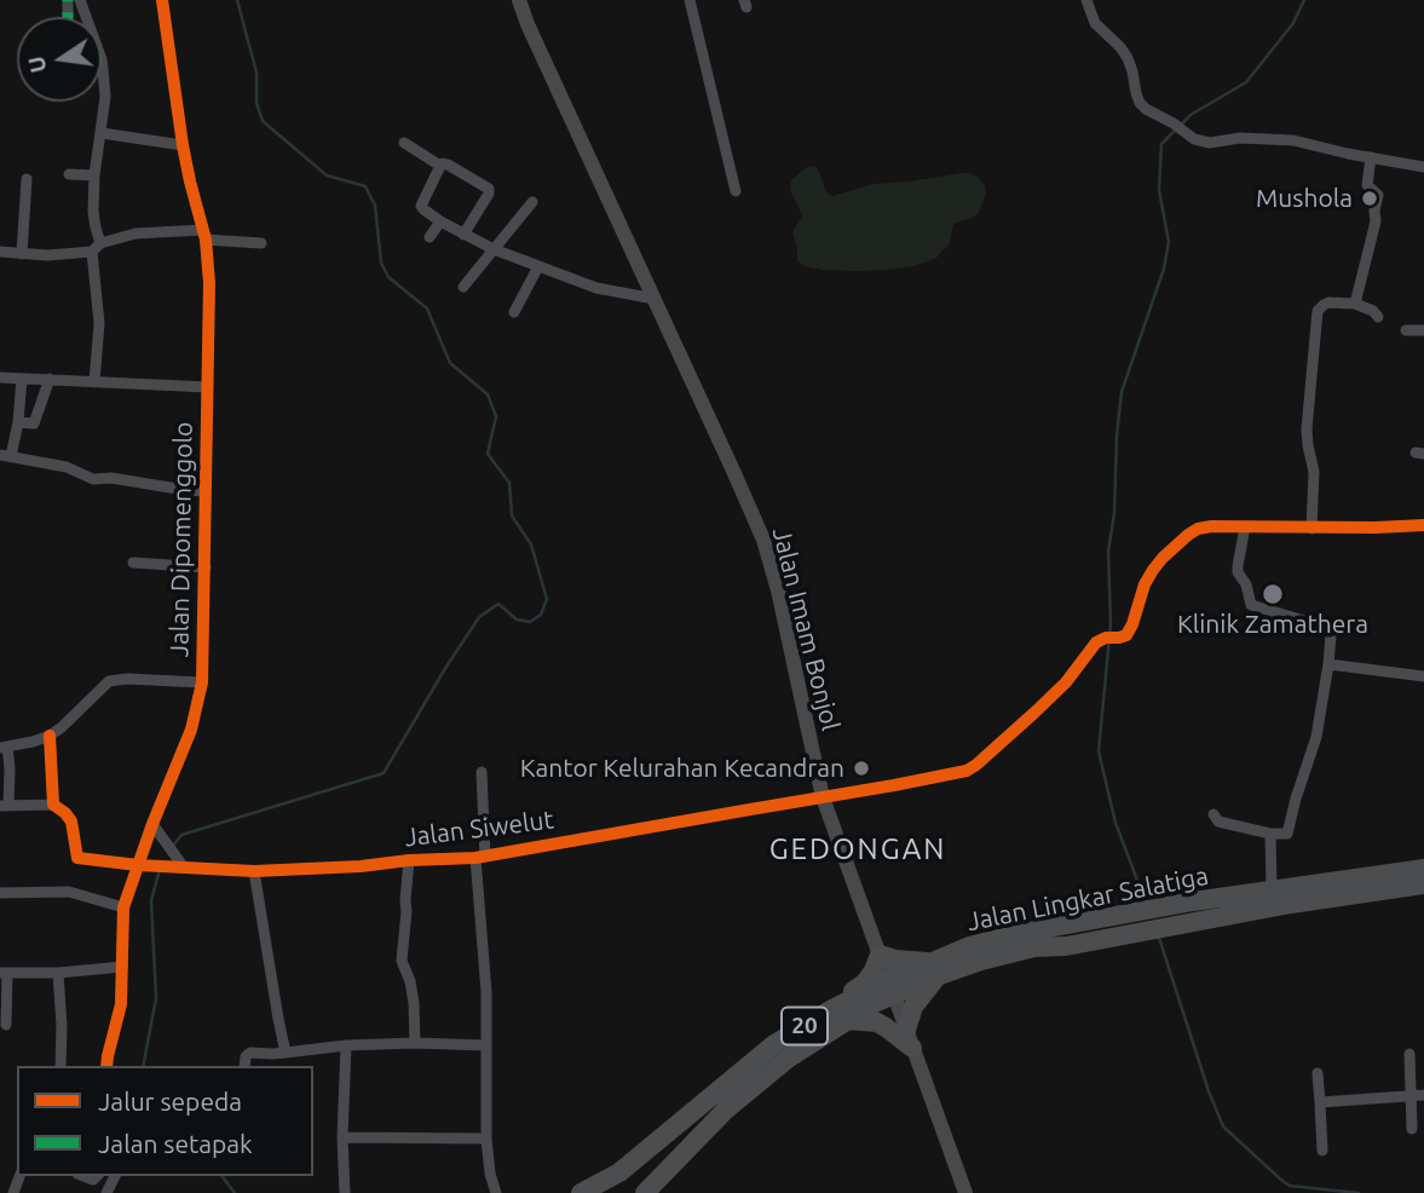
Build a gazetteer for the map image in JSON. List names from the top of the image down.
{
  "streets": {
    "highway": ["Jalan Lingkar Salatiga", "20"],
    "main road": ["Jalan Imam Bonjol"],
    "street": ["Jalan Dipomenggolo", "Jalan Siwelut"]
  },
  "crossings": [
    ["Jalan Dipomenggolo", "Jalan Siwelut"],
    ["Jalan Imam Bonjol", "Jalan Siwelut"],
    ["Jalan Imam Bonjol", "Jalan Lingkar Salatiga"]
  ],
  "districts": ["GEDONGAN"],
  "places": ["Mushola", "Klinik Zamathera", "Kantor Kelurahan Kecandran"],
  "legend": ["Jalur sepeda", "Jalan setapak"],
  "north": "left"
}
